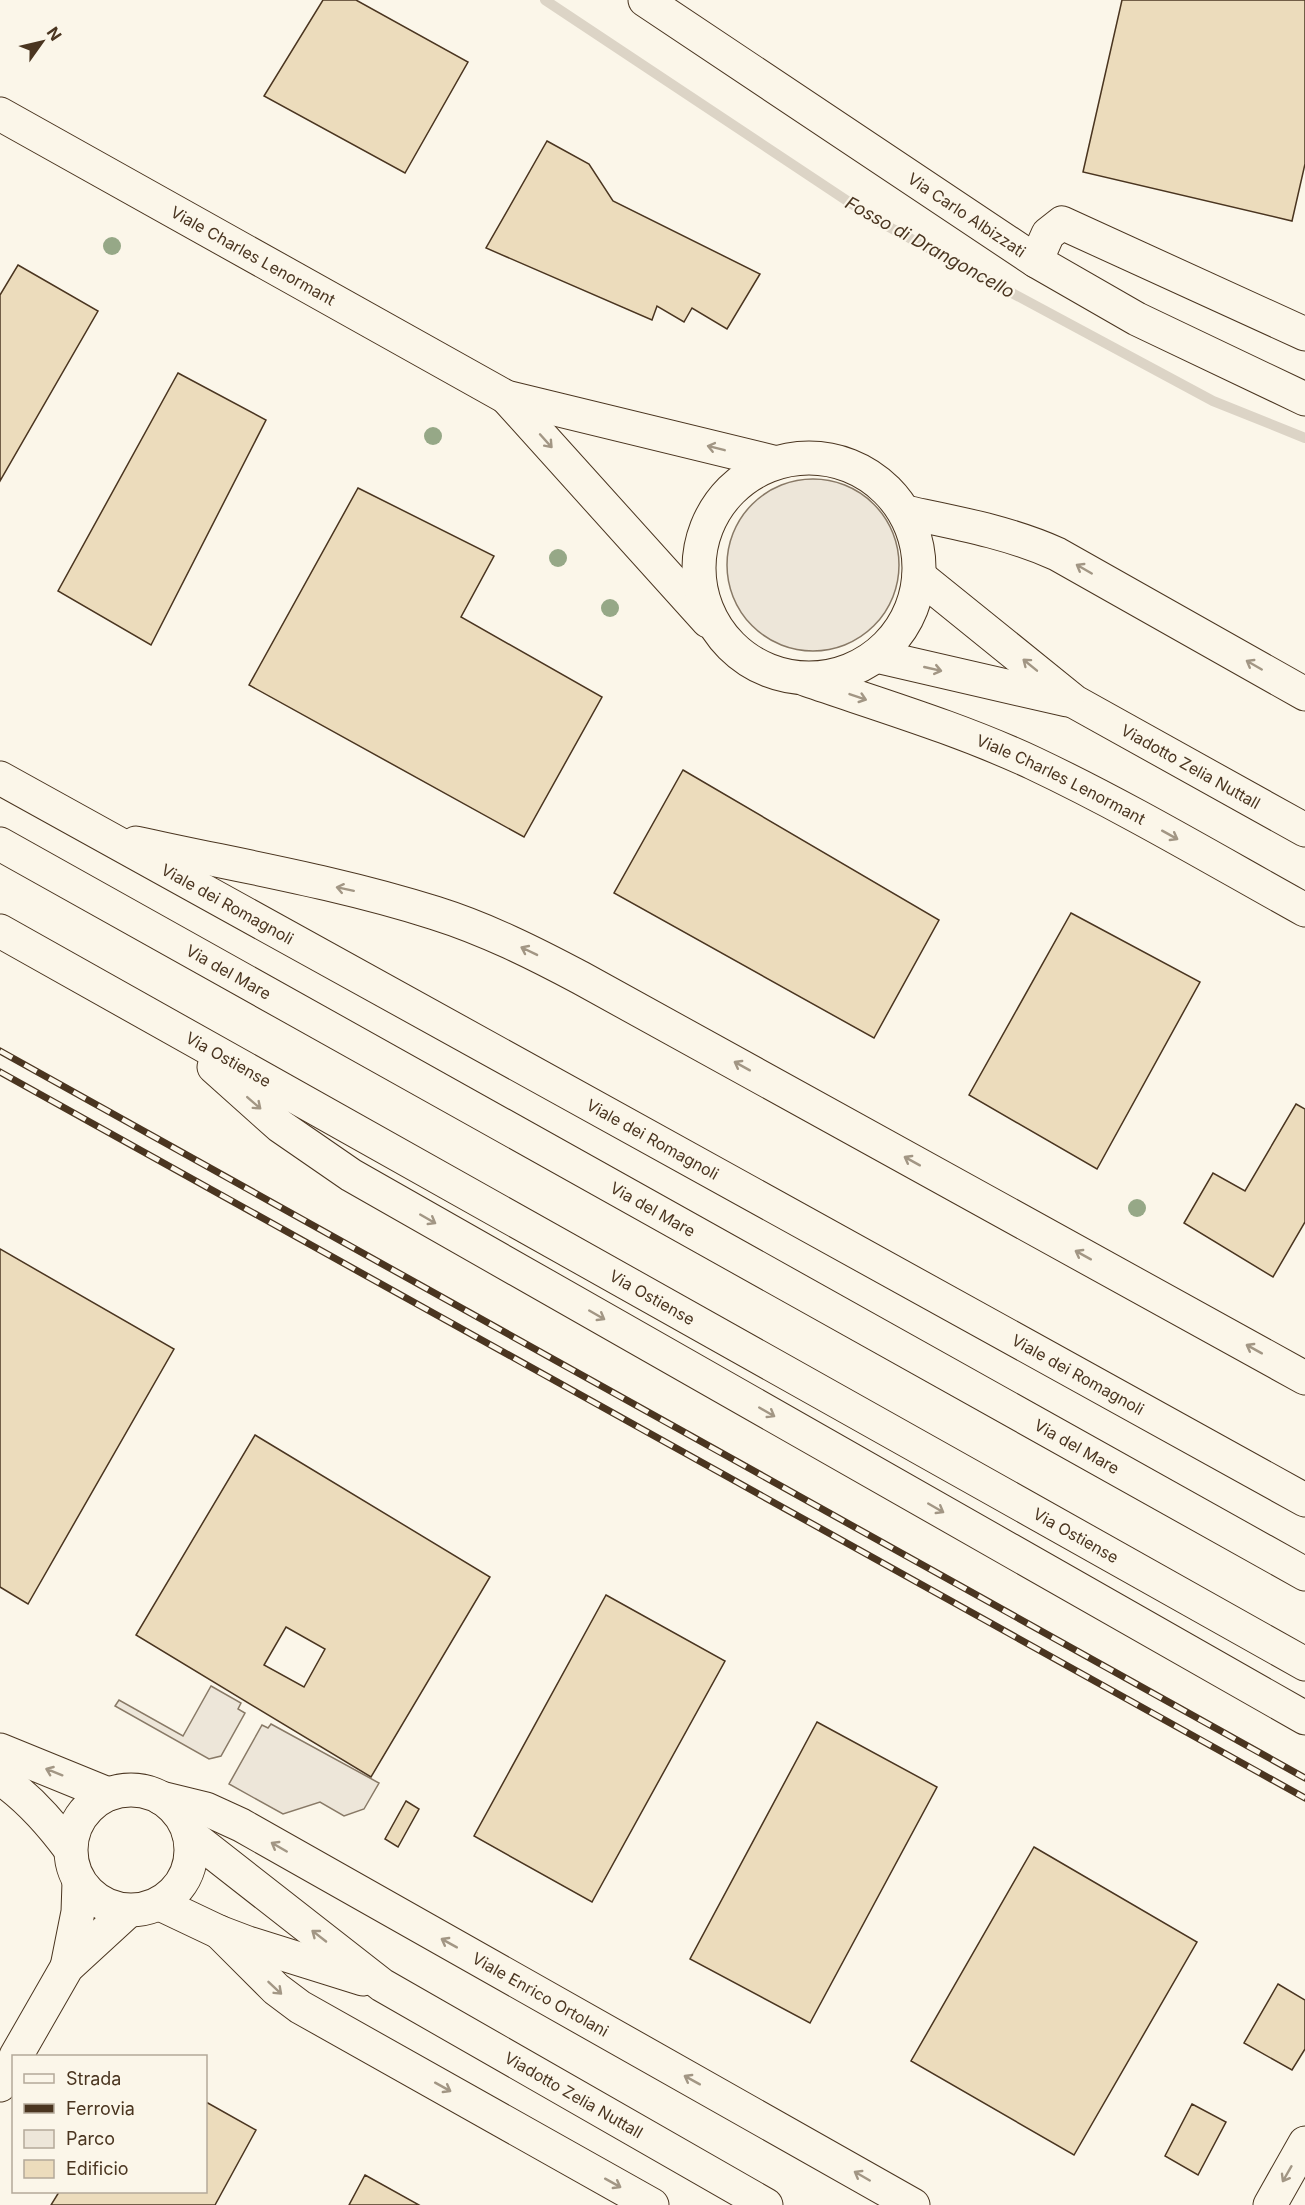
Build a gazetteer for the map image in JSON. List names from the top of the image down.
{
  "streets": {
    "street": [
      "Via Carlo Albizzati",
      "Viale Charles Lenormant",
      "Viadotto Zelia Nuttall",
      "Viale dei Romagnoli",
      "Via del Mare",
      "Via Ostiense",
      "Viale Enrico Ortolani"
    ]
  },
  "water": ["Fosso di Drangoncello"],
  "legend": [
    "Strada",
    "Ferrovia",
    "Parco",
    "Edificio"
  ],
  "north": "top right"
}
